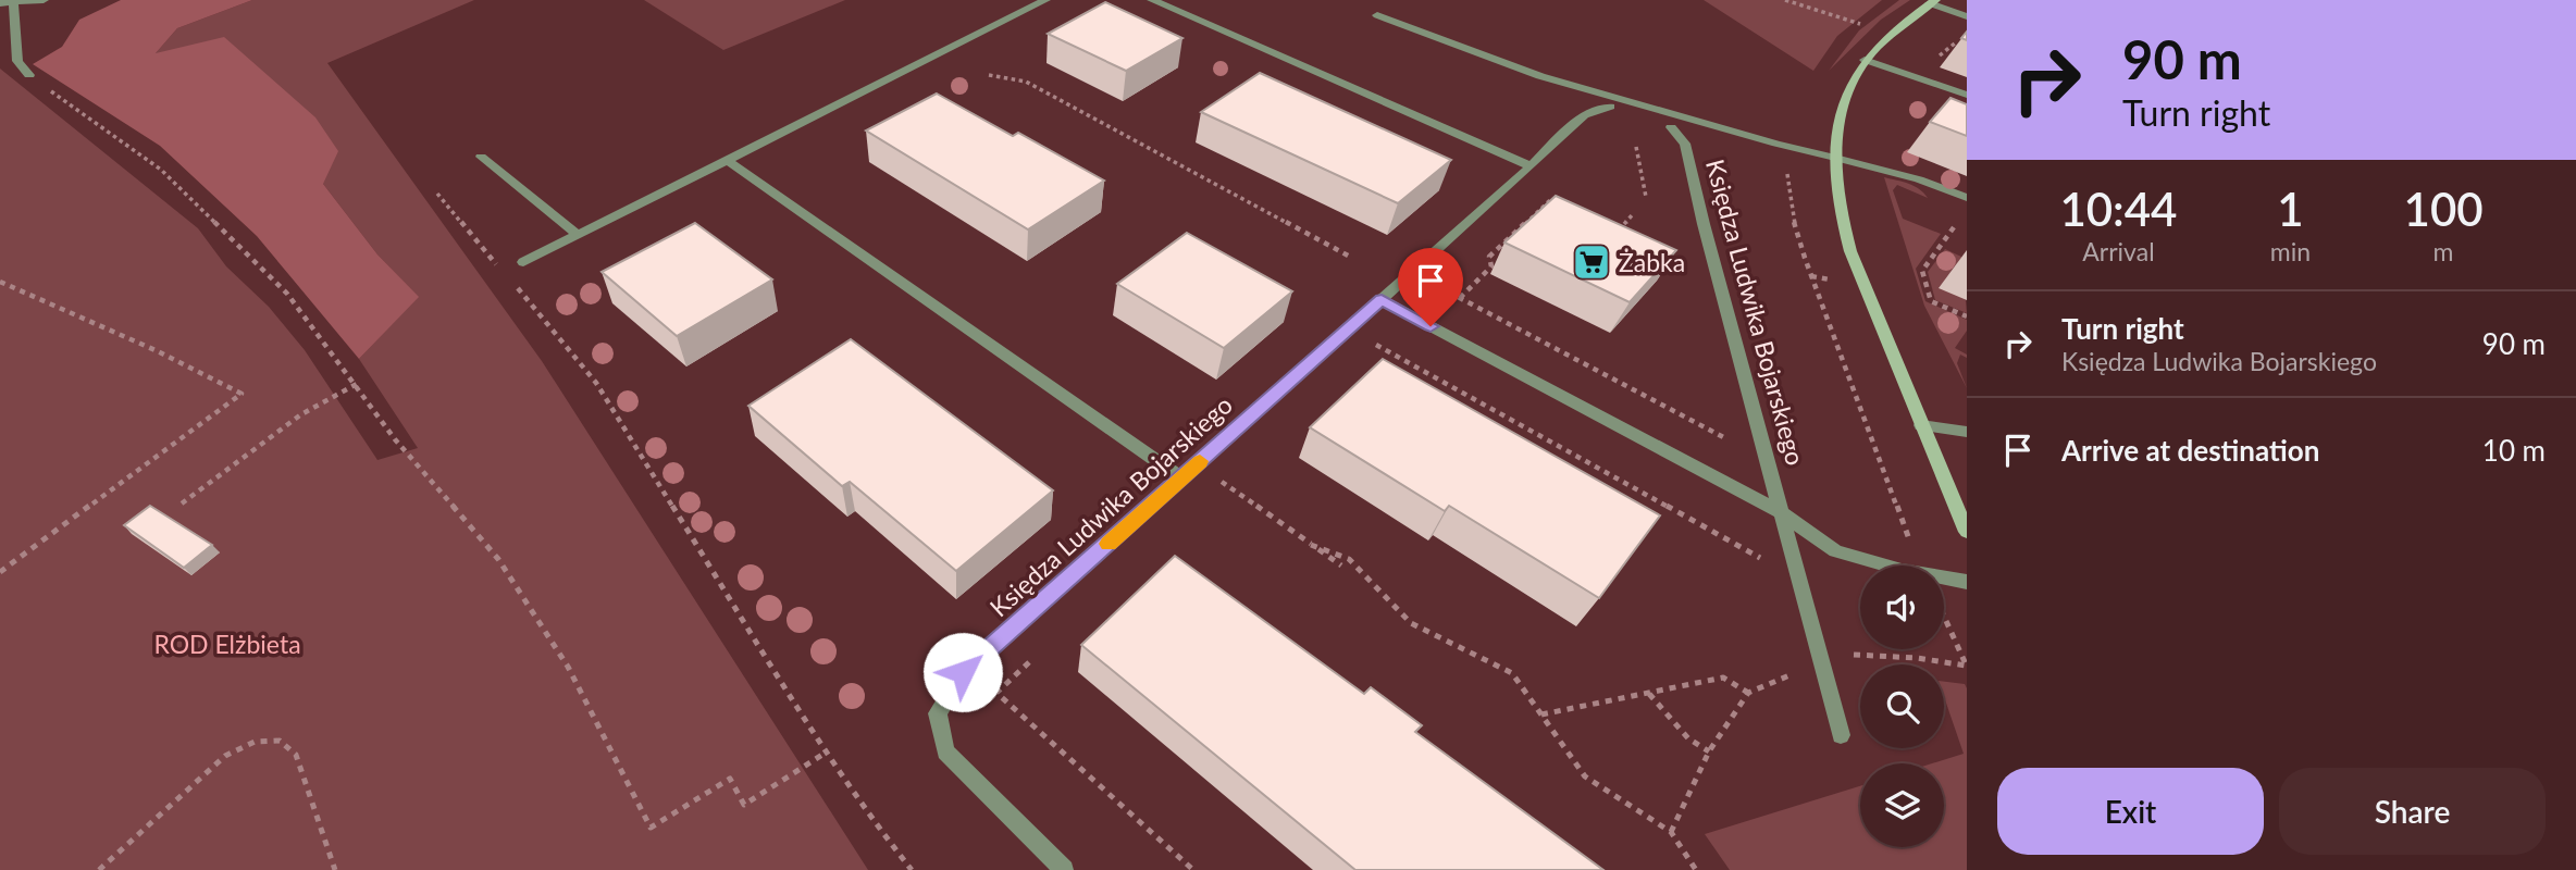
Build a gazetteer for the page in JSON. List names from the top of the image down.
{
  "streets": {
    "street": ["Księdza Ludwika Bojarskiego"]
  },
  "parks": ["ROD Elżbieta"],
  "places": {
    "supermarket": ["Żabka"]
  },
  "page": {
    "turn": ["90 m", "Turn right"],
    "eta": [
      "10:44",
      "Arrival",
      "1",
      "min",
      "100",
      "m"
    ],
    "list": [
      {
        "name": "Turn right",
        "note": "Księdza Ludwika Bojarskiego",
        "value": "90 m"
      },
      {
        "name": "Arrive at destination",
        "value": "10 m"
      }
    ],
    "buttons": ["Exit", "Share"]
  }
}
